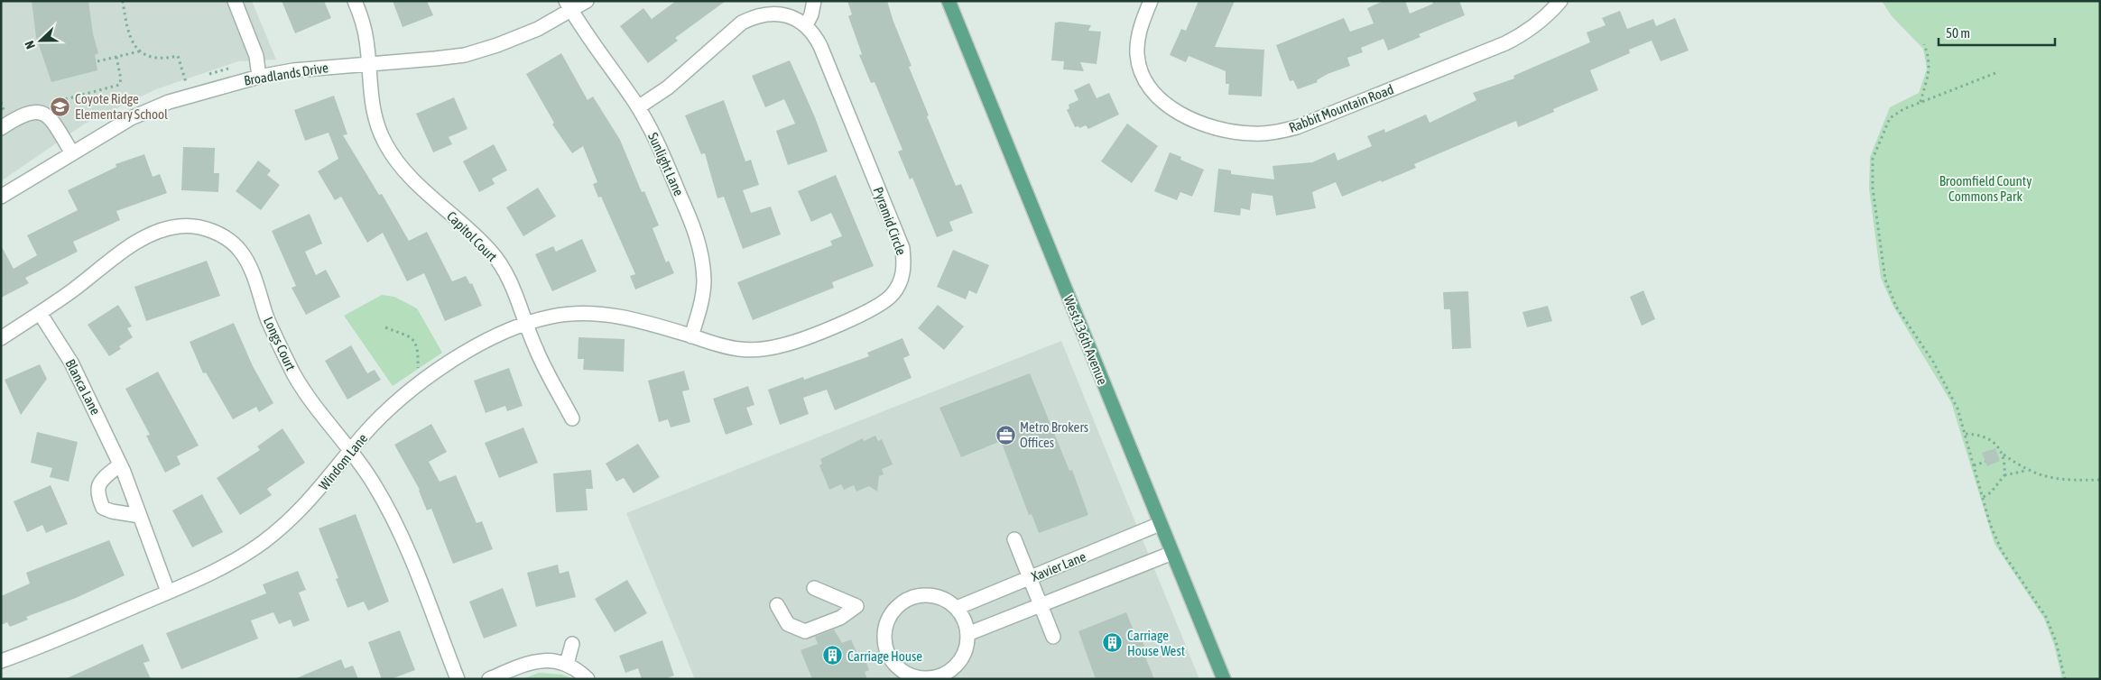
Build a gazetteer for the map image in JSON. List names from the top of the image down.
{
  "streets": {
    "main road": ["West 136th Avenue"],
    "street": [
      "Broadlands Drive",
      "Rabbit Mountain Road",
      "Sunlight Lane",
      "Pyramid Circle",
      "Capitol Court",
      "Longs Court",
      "Blanca Lane",
      "Windom Lane",
      "Xavier Lane"
    ]
  },
  "crossings": [
    ["Broadlands Drive", "Sunlight Lane"],
    ["Broadlands Drive", "Capitol Court"],
    ["Sunlight Lane", "Pyramid Circle"],
    ["Sunlight Lane", "Windom Lane"],
    ["Pyramid Circle", "Windom Lane"],
    ["Capitol Court", "Windom Lane"],
    ["West 136th Avenue", "Xavier Lane"],
    ["Longs Court", "Blanca Lane"],
    ["Longs Court", "Windom Lane"],
    ["Blanca Lane", "Windom Lane"]
  ],
  "parks": ["Broomfield County Commons Park"],
  "places": {
    "school or university": ["Coyote Ridge Elementary School"],
    "office": ["Metro Brokers Offices"],
    "building": ["Carriage House West", "Carriage House"]
  },
  "scale_bar": "50 m",
  "north": "left"
}
